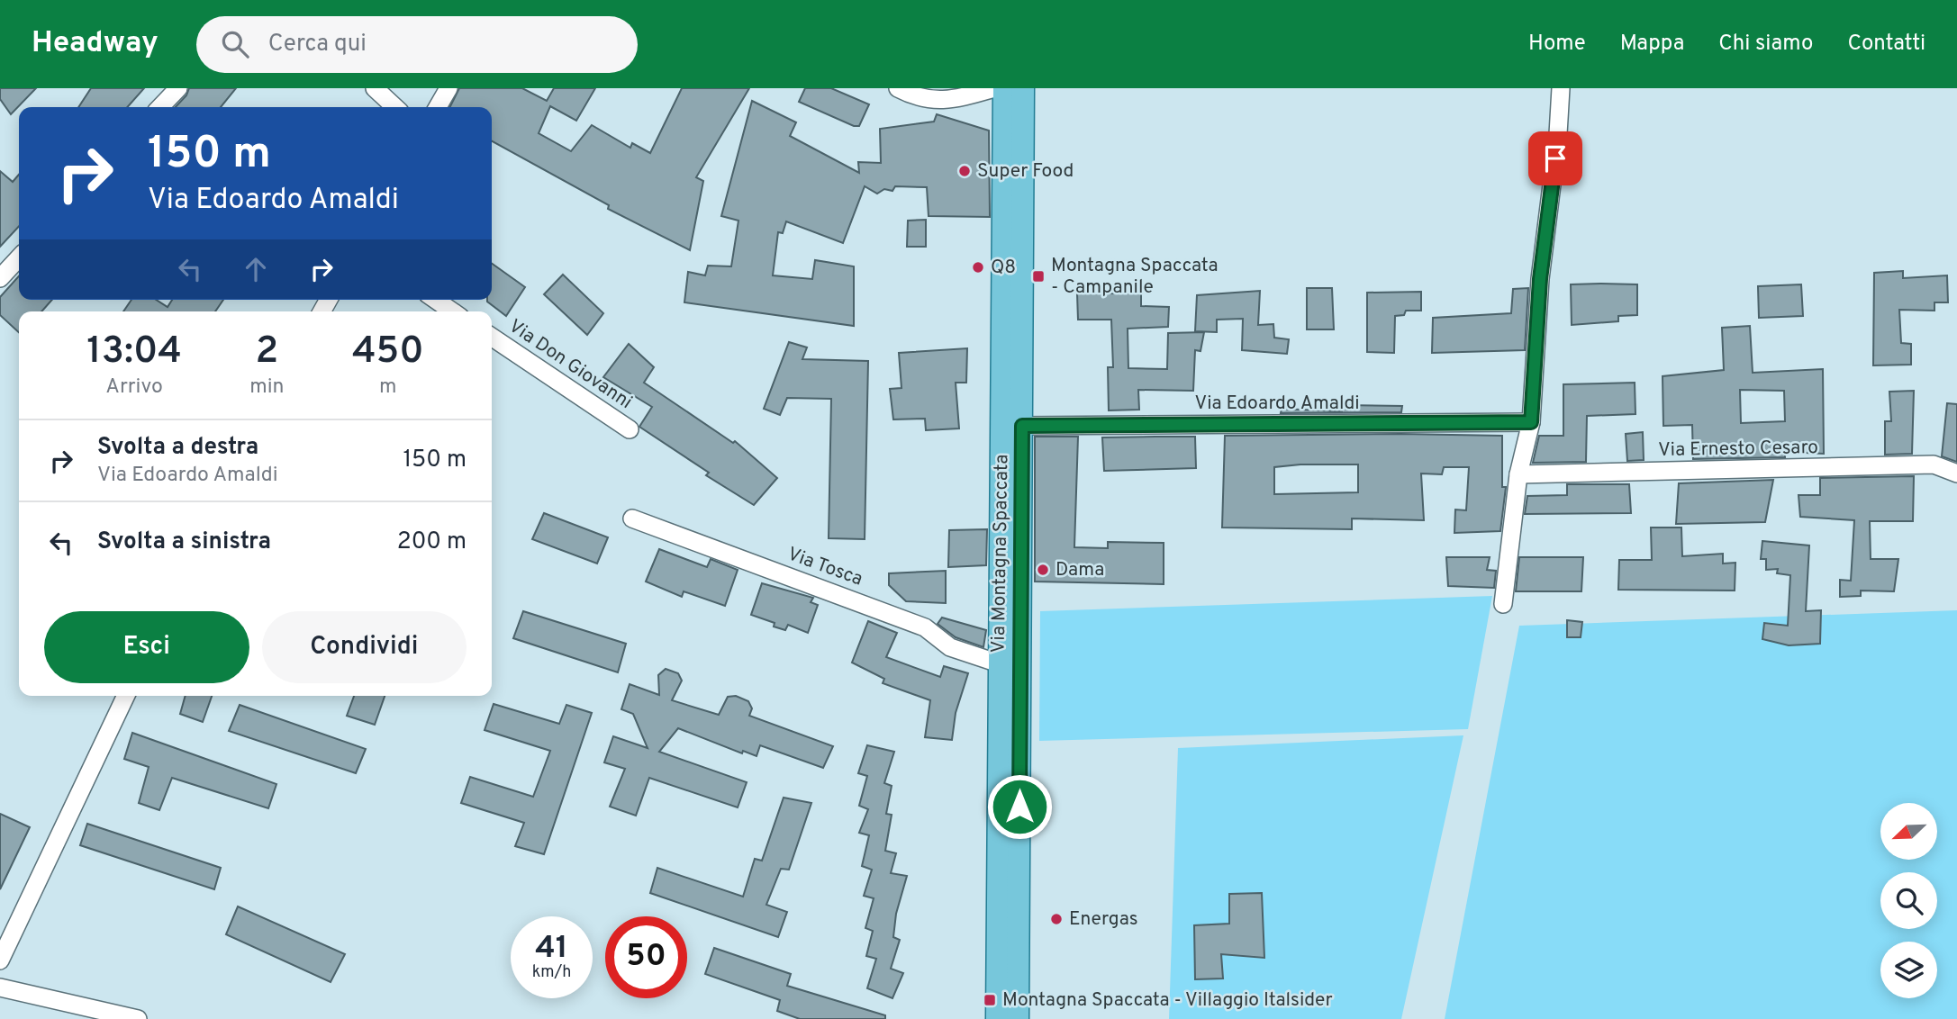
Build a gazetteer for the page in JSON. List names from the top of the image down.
{
  "streets": {
    "main road": ["Via Montagna Spaccata"],
    "street": [
      "Via Don Giovanni",
      "Via Edoardo Amaldi",
      "Via Ernesto Cesaro",
      "Via Tosca"
    ]
  },
  "crossings": [
    ["Via Edoardo Amaldi", "Via Montagna Spaccata"],
    ["Via Montagna Spaccata", "Via Tosca"]
  ],
  "places": {
    "other": [
      "Super Food",
      "Q8",
      "Dama",
      "Energas"
    ],
    "transit": ["Montagna Spaccata - Campanile", "Montagna Spaccata - Villaggio Italsider"]
  },
  "north": "bottom left",
  "page": {
    "header": "Headway",
    "search": "Cerca qui",
    "nav": [
      "Home",
      "Mappa",
      "Chi siamo",
      "Contatti"
    ],
    "turn": ["150 m", "Via Edoardo Amaldi"],
    "eta": [
      "13:04",
      "Arrivo",
      "2",
      "min",
      "450",
      "m"
    ],
    "list": [
      {
        "name": "Svolta a destra",
        "note": "Via Edoardo Amaldi",
        "value": "150 m"
      },
      {
        "name": "Svolta a sinistra",
        "value": "200 m"
      }
    ],
    "buttons": ["Esci", "Condividi"],
    "speed": "41 km/h",
    "limit": "50"
  }
}
